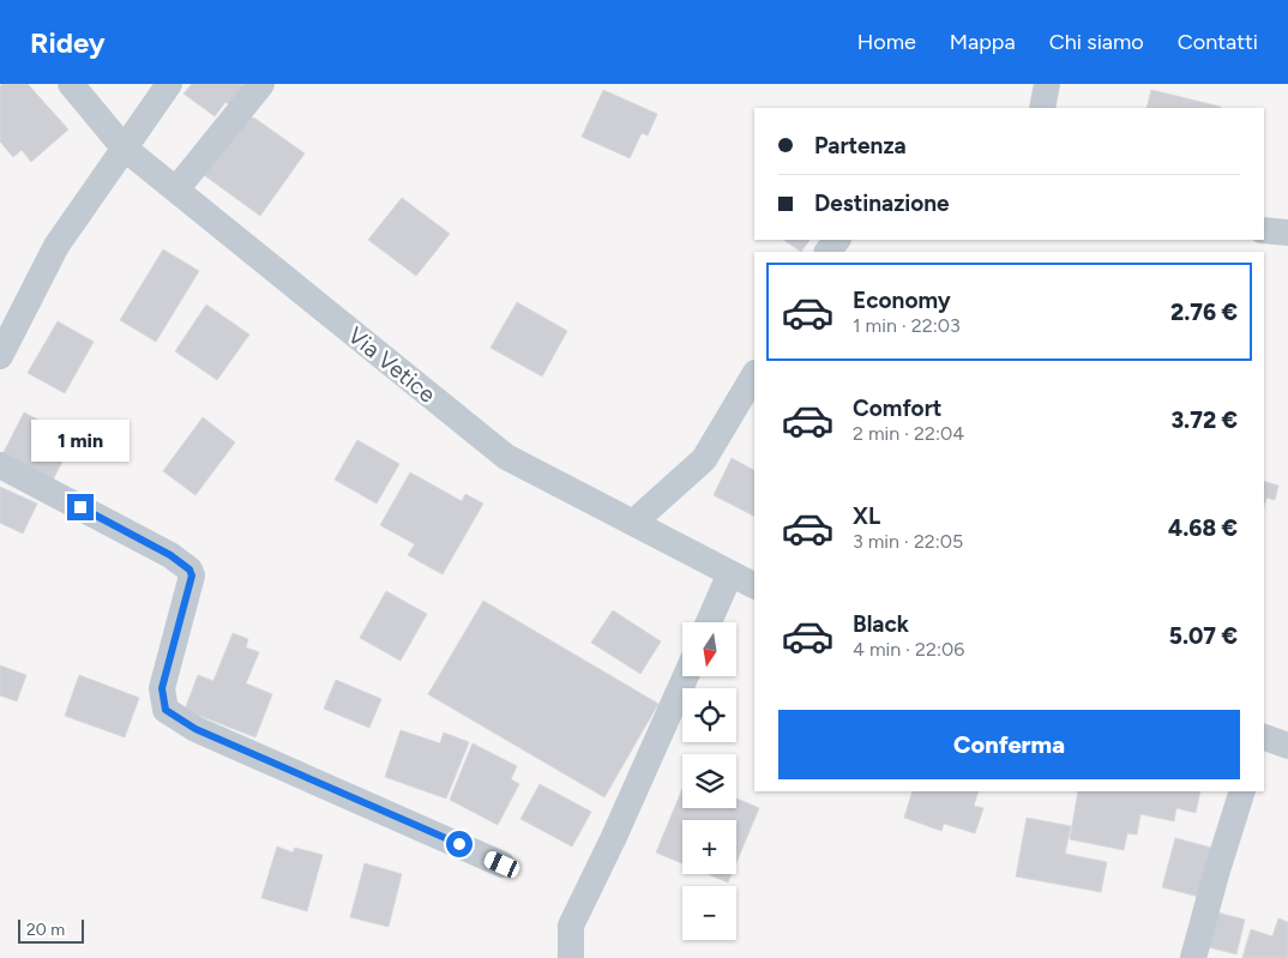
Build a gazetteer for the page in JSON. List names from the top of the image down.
{
  "streets": {
    "street": ["Via Vetice"]
  },
  "scale_bar": "20 m",
  "north": "bottom",
  "page": {
    "header": "Ridey",
    "nav": [
      "Home",
      "Mappa",
      "Chi siamo",
      "Contatti"
    ],
    "banner": ["Partenza", "Destinazione"],
    "list": [
      {
        "name": "Economy",
        "note": "1 min · 22:03",
        "value": "2.76 €"
      },
      {
        "name": "Comfort",
        "note": "2 min · 22:04",
        "value": "3.72 €"
      },
      {
        "name": "XL",
        "note": "3 min · 22:05",
        "value": "4.68 €"
      },
      {
        "name": "Black",
        "note": "4 min · 22:06",
        "value": "5.07 €"
      }
    ],
    "bubble": "1 min",
    "map_buttons": ["+", "−"],
    "buttons": "Conferma",
    "scale": "20 m"
  }
}
